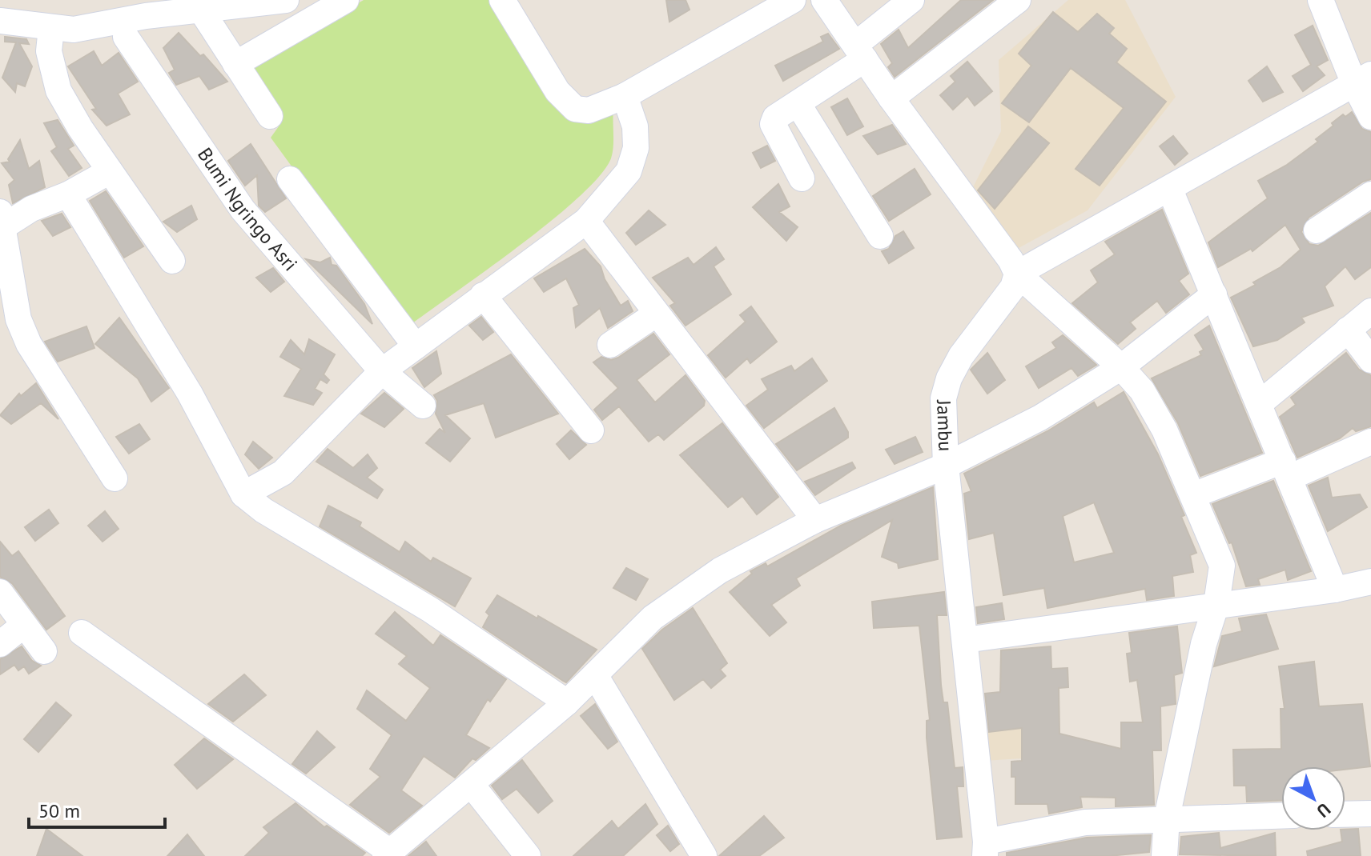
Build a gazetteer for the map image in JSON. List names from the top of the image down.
{
  "streets": {
    "street": ["Bumi Ngringo Asri", "Jambu"]
  },
  "scale_bar": "50 m",
  "north": "bottom right"
}
